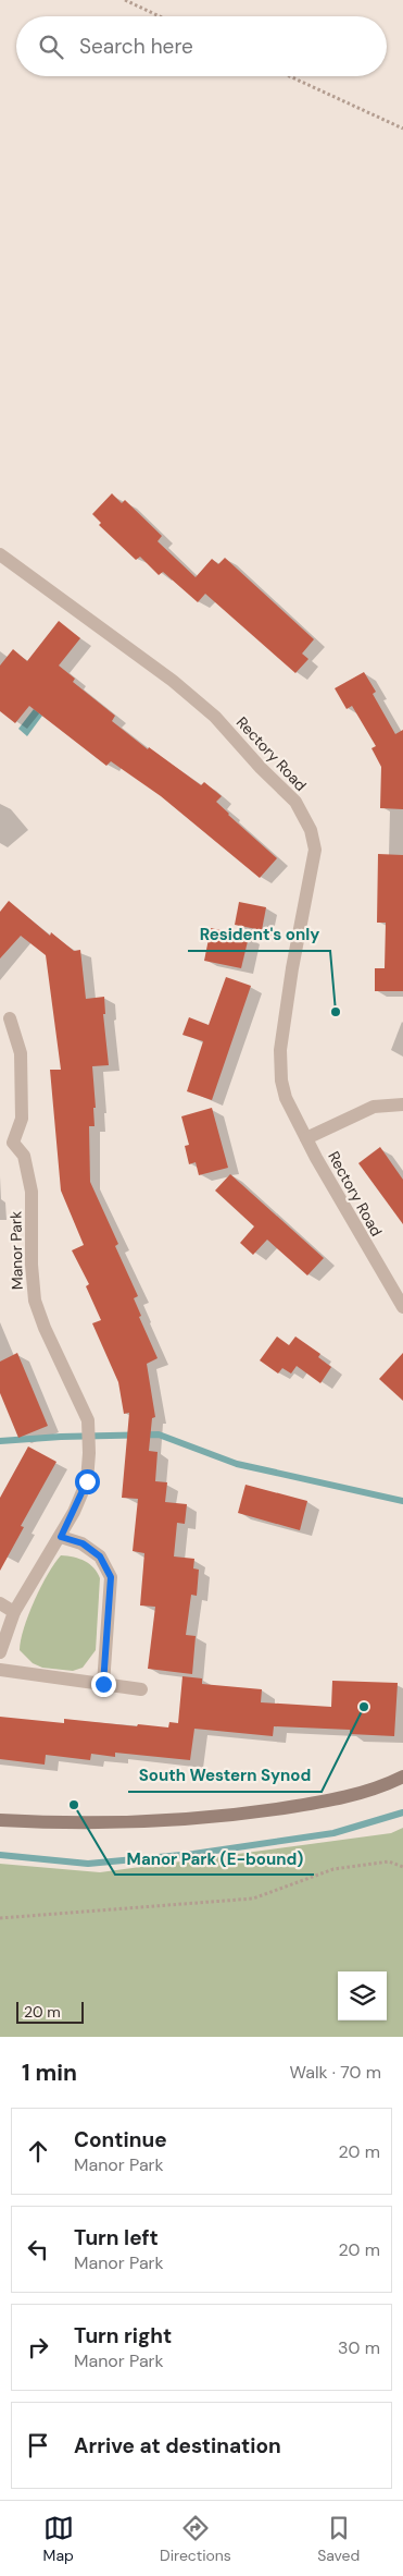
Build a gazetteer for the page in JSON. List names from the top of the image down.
{
  "streets": {
    "street": ["Rectory Road", "Manor Park"]
  },
  "places": ["Resident's only", "South Western Synod", "Manor Park (E-bound)"],
  "scale_bar": "20 m",
  "page": {
    "search": "Search here",
    "scale": "20 m",
    "heading": ["1 min", "Walk · 70 m"],
    "list": [
      ["Continue", "Manor Park", "20 m"],
      ["Turn left", "Manor Park", "20 m"],
      ["Turn right", "Manor Park", "30 m"],
      "Arrive at destination"
    ],
    "nav": ["Map", "Directions", "Saved"]
  }
}
